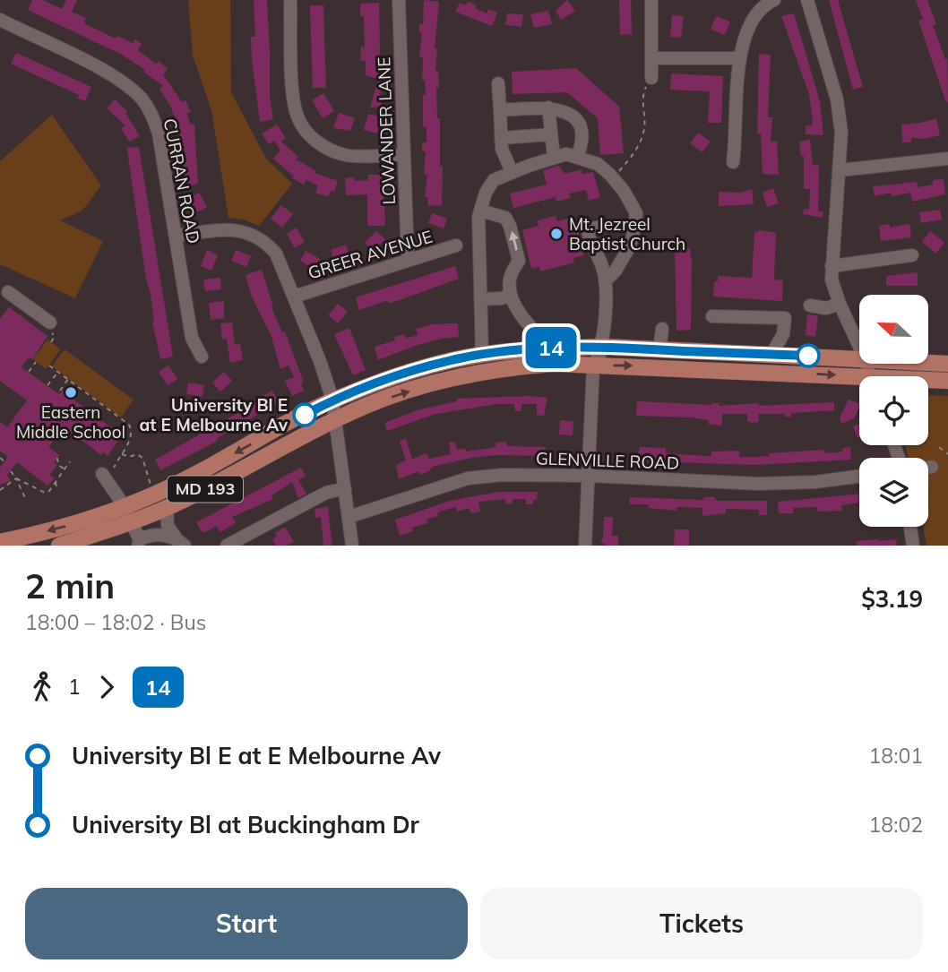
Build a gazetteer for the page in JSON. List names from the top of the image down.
{
  "streets": {
    "main road": ["MD 193"],
    "street": [
      "LOWANDER LANE",
      "CURRAN ROAD",
      "GREER AVENUE",
      "GLENVILLE ROAD"
    ]
  },
  "crossings": [
    ["LOWANDER LANE", "GREER AVENUE"]
  ],
  "places": ["Mt. Jezreel Baptist Church", "Eastern Middle School", "University Bl E at E Melbourne Av"],
  "lines": ["bus line 14"],
  "north": "left",
  "page": {
    "on_map": "14",
    "heading": ["2 min", "18:00 – 18:02 · Bus", "$3.19"],
    "legs": ["1", "14"],
    "list": [
      {
        "name": "University Bl E at E Melbourne Av",
        "value": "18:01"
      },
      {
        "name": "University Bl at Buckingham Dr",
        "value": "18:02"
      }
    ],
    "buttons": ["Start", "Tickets"]
  }
}
